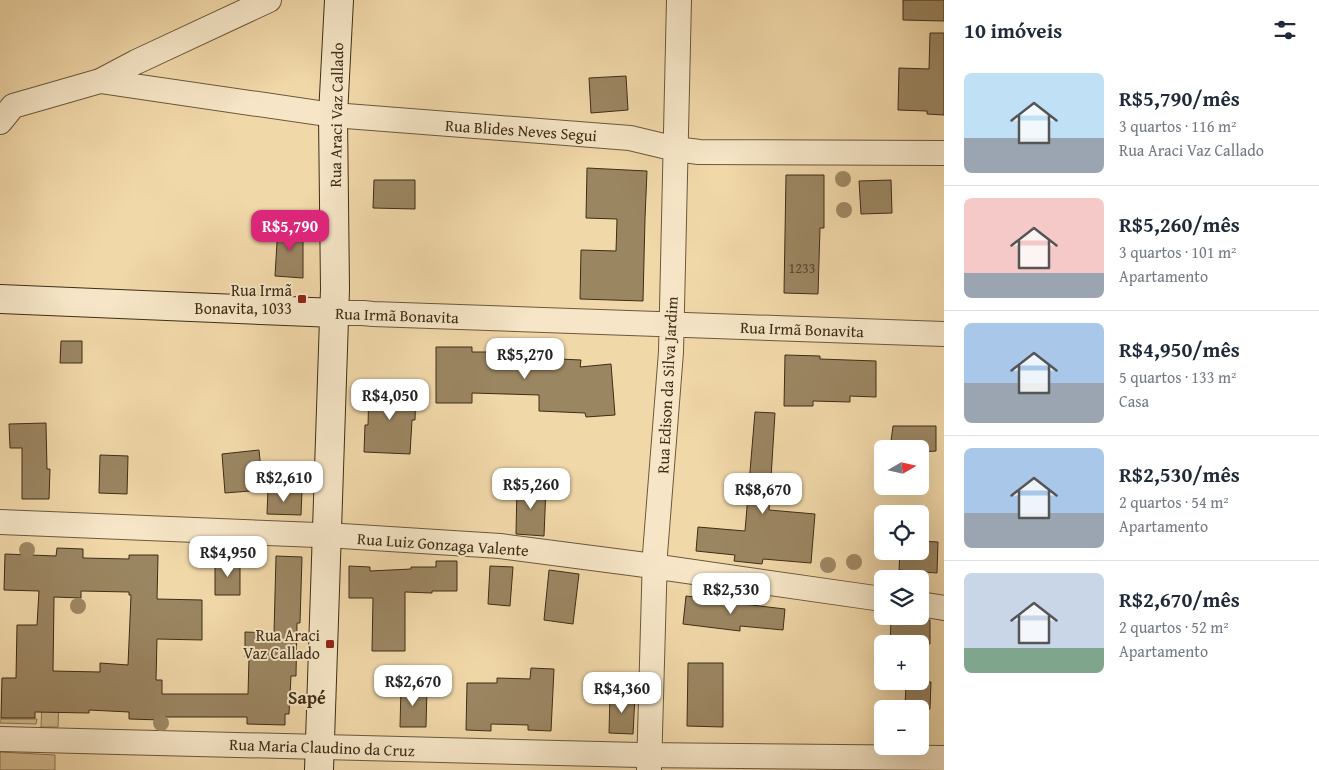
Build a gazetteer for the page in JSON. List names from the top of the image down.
{
  "streets": {
    "main road": ["Rua Araci Vaz Callado", "Rua Irmã Bonavita"],
    "street": [
      "Rua Blides Neves Segui",
      "Rua Edison da Silva Jardim",
      "Rua Luiz Gonzaga Valente",
      "Rua Maria Claudino da Cruz"
    ]
  },
  "crossings": [
    ["Rua Araci Vaz Callado", "Rua Blides Neves Segui"],
    ["Rua Araci Vaz Callado", "Rua Irmã Bonavita"],
    ["Rua Araci Vaz Callado", "Rua Luiz Gonzaga Valente"],
    ["Rua Araci Vaz Callado", "Rua Maria Claudino da Cruz"],
    ["Rua Blides Neves Segui", "Rua Edison da Silva Jardim"],
    ["Rua Irmã Bonavita", "Rua Edison da Silva Jardim"],
    ["Rua Edison da Silva Jardim", "Rua Luiz Gonzaga Valente"],
    ["Rua Edison da Silva Jardim", "Rua Maria Claudino da Cruz"]
  ],
  "districts": ["Sapé"],
  "places": {
    "transit": ["Rua Irmã Bonavita, 1033", "Rua Araci Vaz Callado"]
  },
  "house_numbers": ["1233"],
  "north": "right",
  "page": {
    "heading": "10 imóveis",
    "list": [
      {
        "name": "R$5,790/mês",
        "note": "3 quartos · 116 m² · Rua Araci Vaz Callado"
      },
      {
        "name": "R$5,260/mês",
        "note": "3 quartos · 101 m² · Apartamento"
      },
      {
        "name": "R$4,950/mês",
        "note": "5 quartos · 133 m² · Casa"
      },
      {
        "name": "R$2,530/mês",
        "note": "2 quartos · 54 m² · Apartamento"
      },
      {
        "name": "R$2,670/mês",
        "note": "2 quartos · 52 m² · Apartamento"
      }
    ],
    "price": [
      "R$5,790",
      "R$5,270",
      "R$4,050",
      "R$2,610",
      "R$5,260",
      "R$8,670",
      "R$4,950",
      "R$2,530",
      "R$2,670",
      "R$4,360"
    ],
    "map_buttons": ["+", "−"]
  }
}
